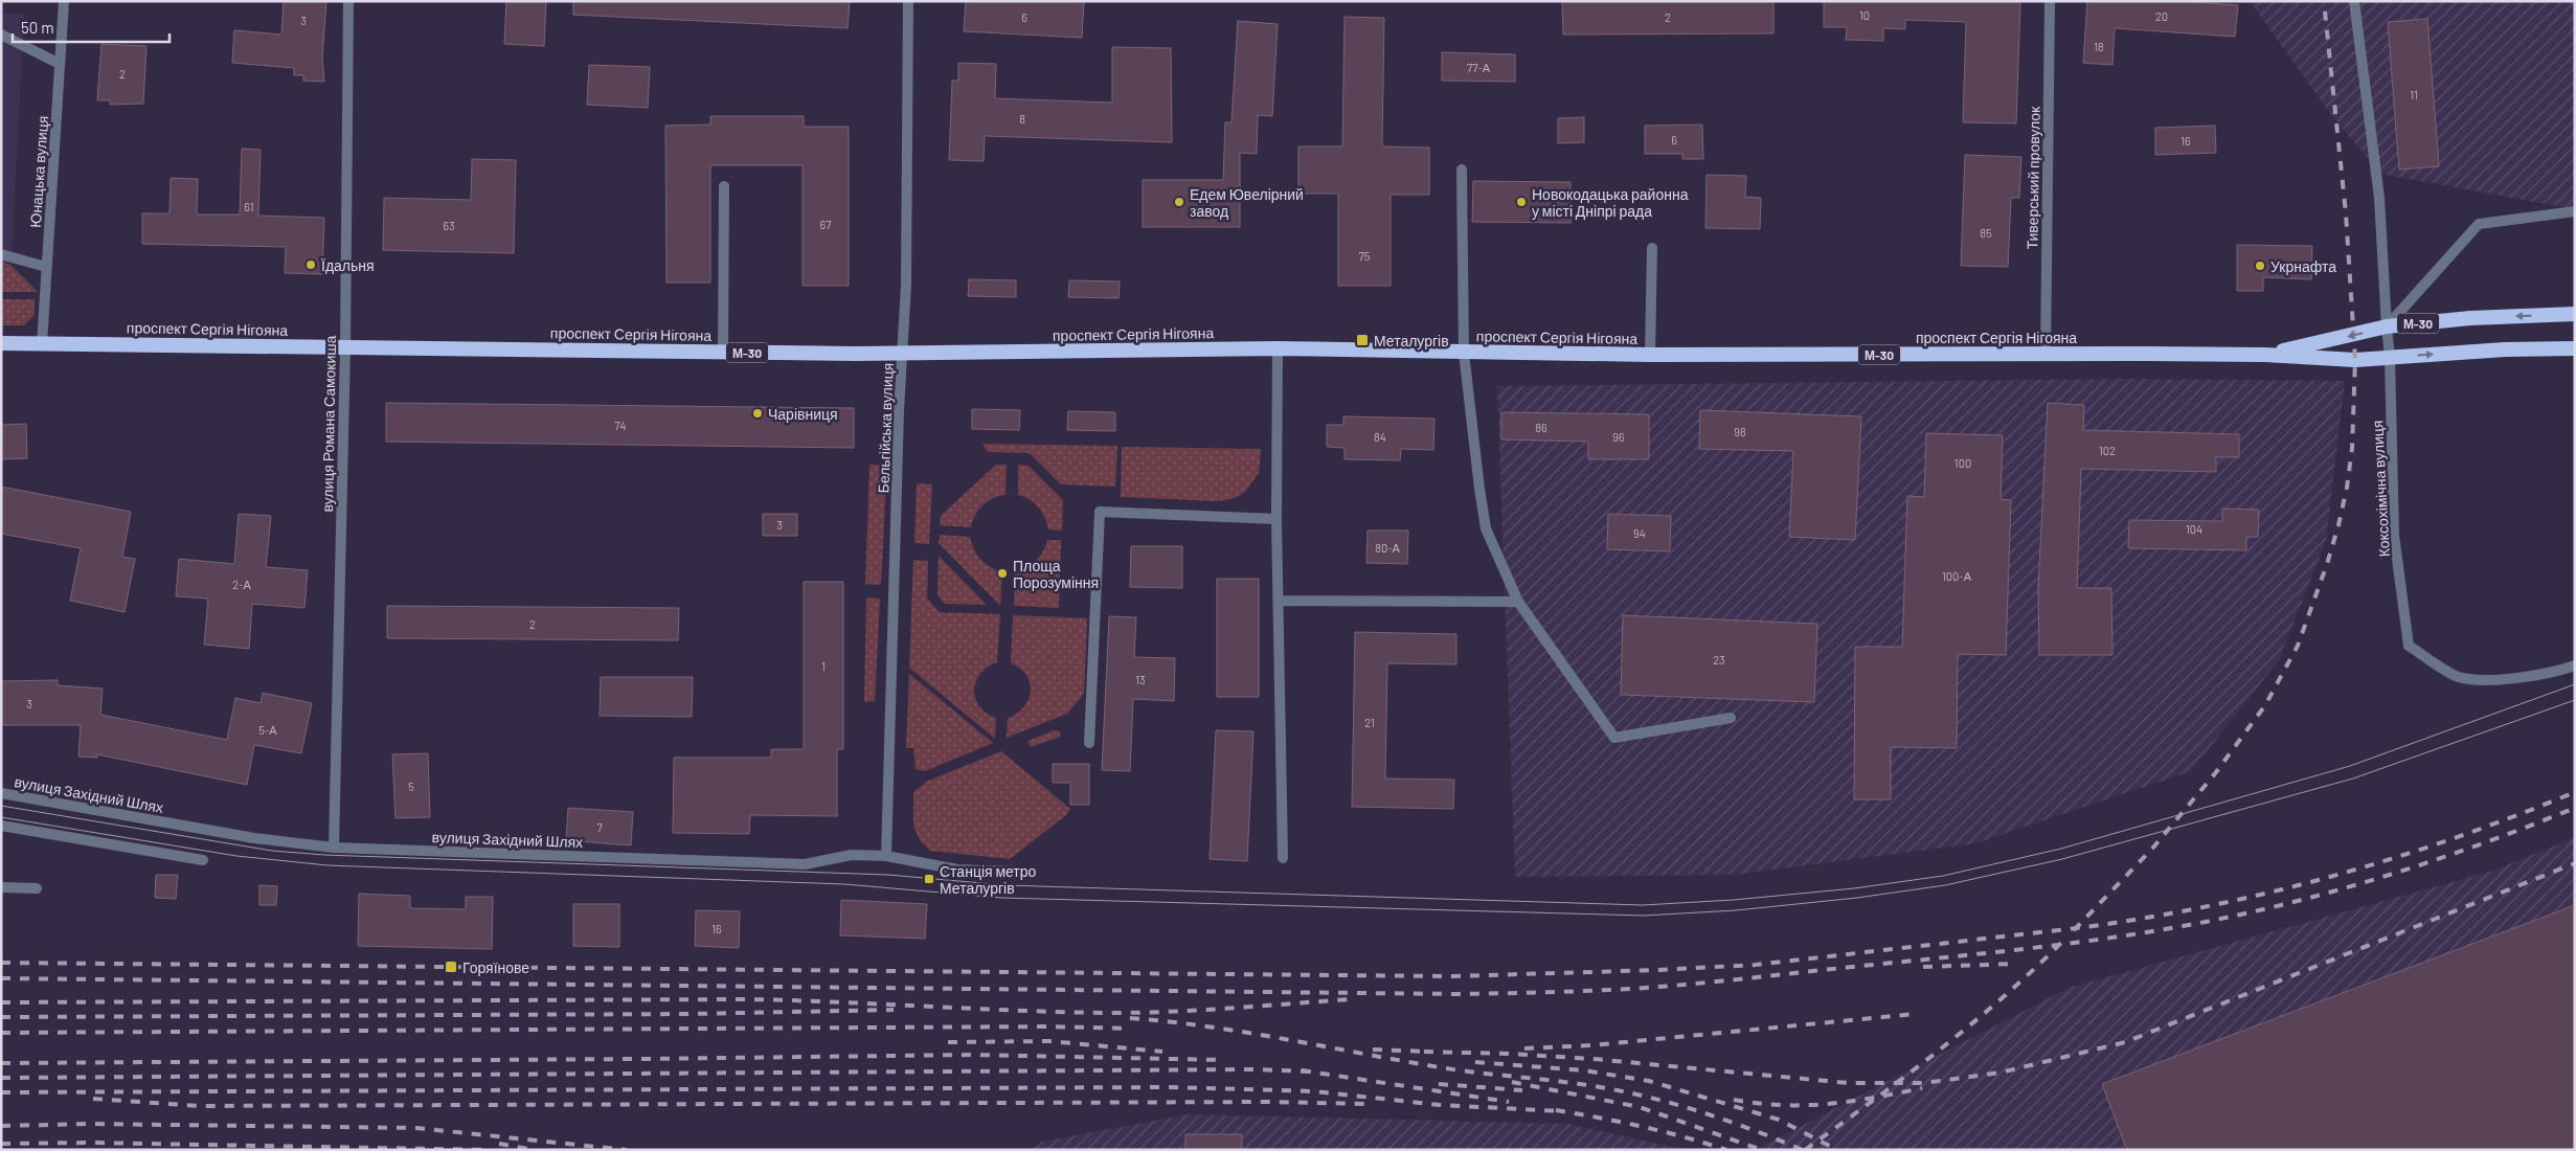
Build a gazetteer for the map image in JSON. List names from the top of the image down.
{
  "streets": {
    "highway": ["М-30", "проспект Сергія Нігояна"],
    "street": [
      "Юнацька вулиця",
      "Тиверський провулок",
      "вулиця Романа Самокиша",
      "Бельгійська вулиця",
      "Коксохімічна вулиця",
      "вулиця Західний Шлях"
    ]
  },
  "crossings": [
    ["Юнацька вулиця", "проспект Сергія Нігояна"],
    ["Тиверський провулок", "проспект Сергія Нігояна"],
    ["проспект Сергія Нігояна", "вулиця Романа Самокиша"],
    ["проспект Сергія Нігояна", "Бельгійська вулиця"],
    ["проспект Сергія Нігояна", "Коксохімічна вулиця"],
    ["вулиця Романа Самокиша", "вулиця Західний Шлях"],
    ["Бельгійська вулиця", "вулиця Західний Шлях"]
  ],
  "places": {
    "other": [
      "Едем Ювелірний завод",
      "Новокодацька районна у місті Дніпрі рада",
      "Їдальня",
      "Укрнафта",
      "Чарівниця",
      "Площа Порозуміння"
    ],
    "transit": ["Металургів", "Станція метро Металургів", "Горяїнове"]
  },
  "house_numbers": [
    "10",
    "20",
    "6",
    "2",
    "3",
    "18",
    "77-А",
    "2",
    "11",
    "8",
    "6",
    "16",
    "61",
    "67",
    "63",
    "85",
    "75",
    "74",
    "86",
    "98",
    "84",
    "96",
    "102",
    "100",
    "3",
    "104",
    "94",
    "80-А",
    "100-А",
    "2-А",
    "2",
    "23",
    "1",
    "13",
    "3",
    "21",
    "5-А",
    "5",
    "7",
    "16"
  ],
  "scale_bar": "50 m"
}
